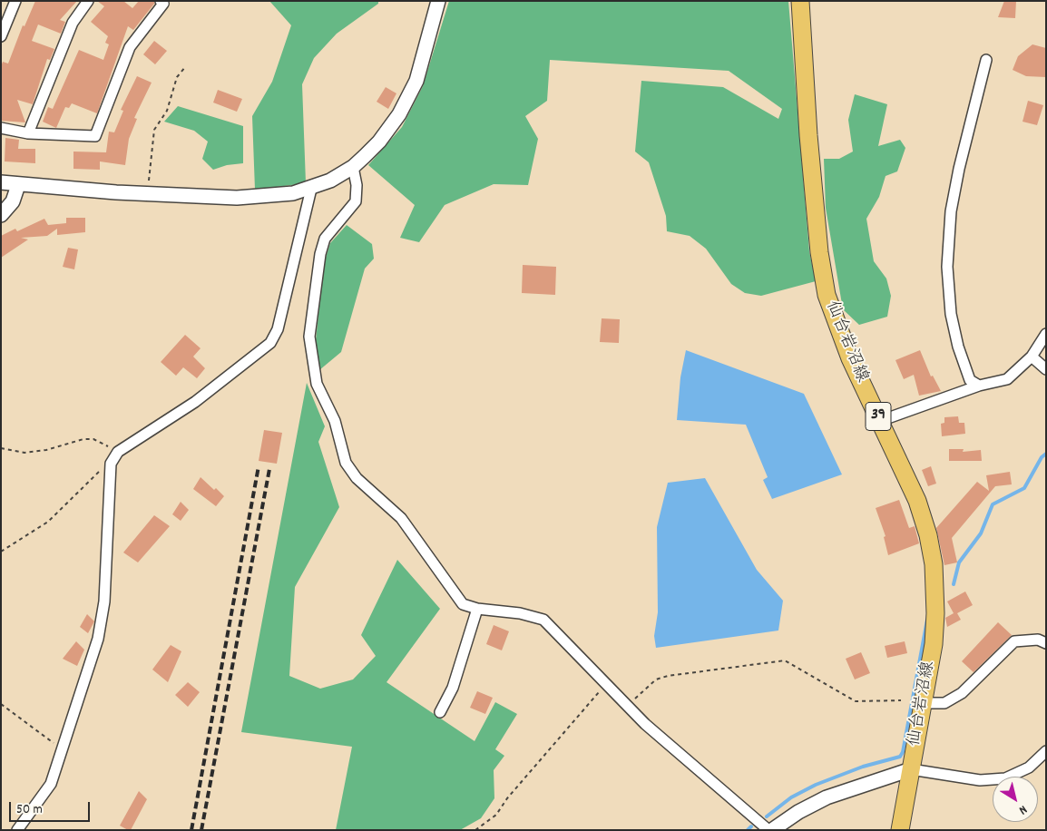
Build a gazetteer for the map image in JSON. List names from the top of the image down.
{
  "streets": {
    "main road": ["仙台岩沼線", "39"]
  },
  "scale_bar": "50 m",
  "north": "bottom right"
}
